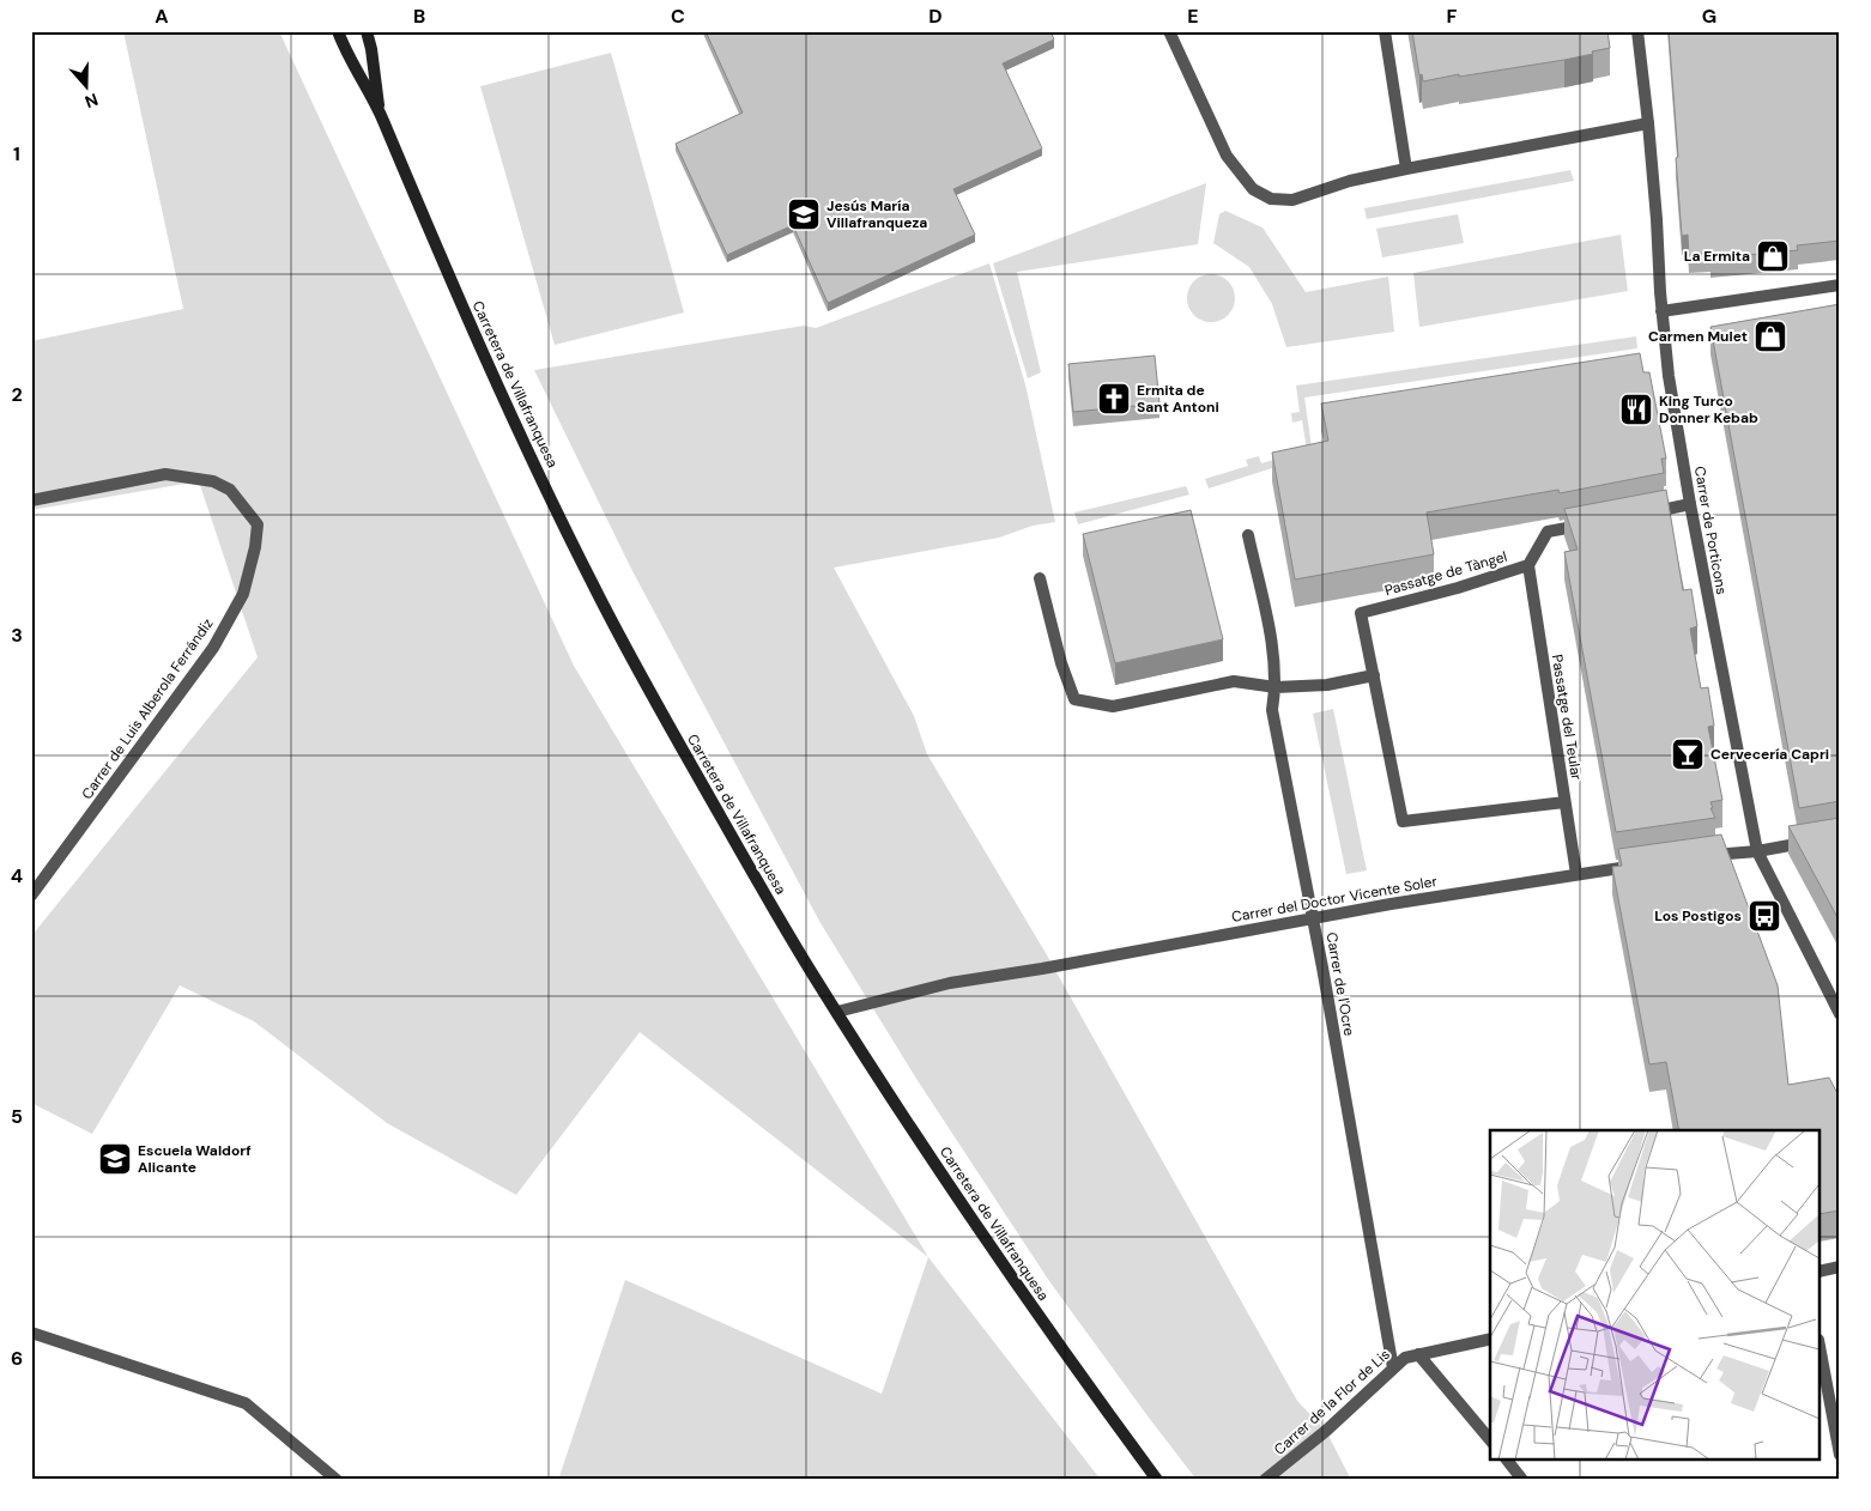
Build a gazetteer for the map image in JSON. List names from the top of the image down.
{
  "streets": {
    "main road": ["Carretera de Villafranquesa"],
    "street": [
      "Carrer de Porticons",
      "Passatge de Tàngel",
      "Carrer de Luis Alberola Ferrándiz",
      "Passatge del Teular",
      "Carrer del Doctor Vicente Soler",
      "Carrer de l'Ocre",
      "Carrer de la Flor de Lis"
    ]
  },
  "crossings": [
    ["Carretera de Villafranquesa", "Carrer del Doctor Vicente Soler"],
    ["Passatge de Tàngel", "Passatge del Teular"],
    ["Passatge del Teular", "Carrer del Doctor Vicente Soler"],
    ["Carrer del Doctor Vicente Soler", "Carrer de l'Ocre"],
    ["Carrer de l'Ocre", "Carrer de la Flor de Lis"]
  ],
  "places": {
    "school or university": ["Jesús María Villafranqueza", "Escuela Waldorf Alicante"],
    "shop": ["La Ermita", "Carmen Mulet"],
    "church": ["Ermita de Sant Antoni"],
    "restaurant": ["King Turco Donner Kebab"],
    "bar": ["Cervecería Capri"],
    "bus stop": ["Los Postigos"]
  },
  "north": "bottom",
  "grid": {
    "columns": [
      "A",
      "B",
      "C",
      "D",
      "E",
      "F",
      "G"
    ],
    "rows": [
      "1",
      "2",
      "3",
      "4",
      "5",
      "6"
    ]
  }
}
